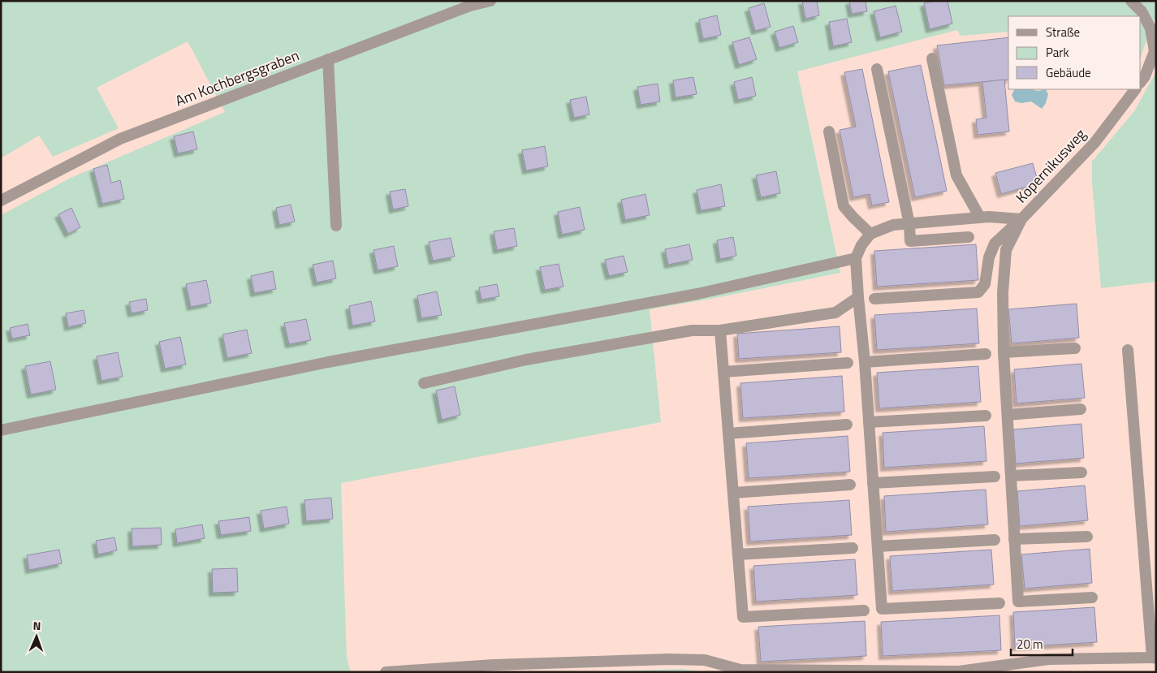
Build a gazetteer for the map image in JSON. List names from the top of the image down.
{
  "streets": {
    "lane": ["Am Kochbergsgraben", "Kopernikusweg"]
  },
  "legend": ["Straße", "Park", "Gebäude"],
  "scale_bar": "20 m",
  "north": "top"
}
